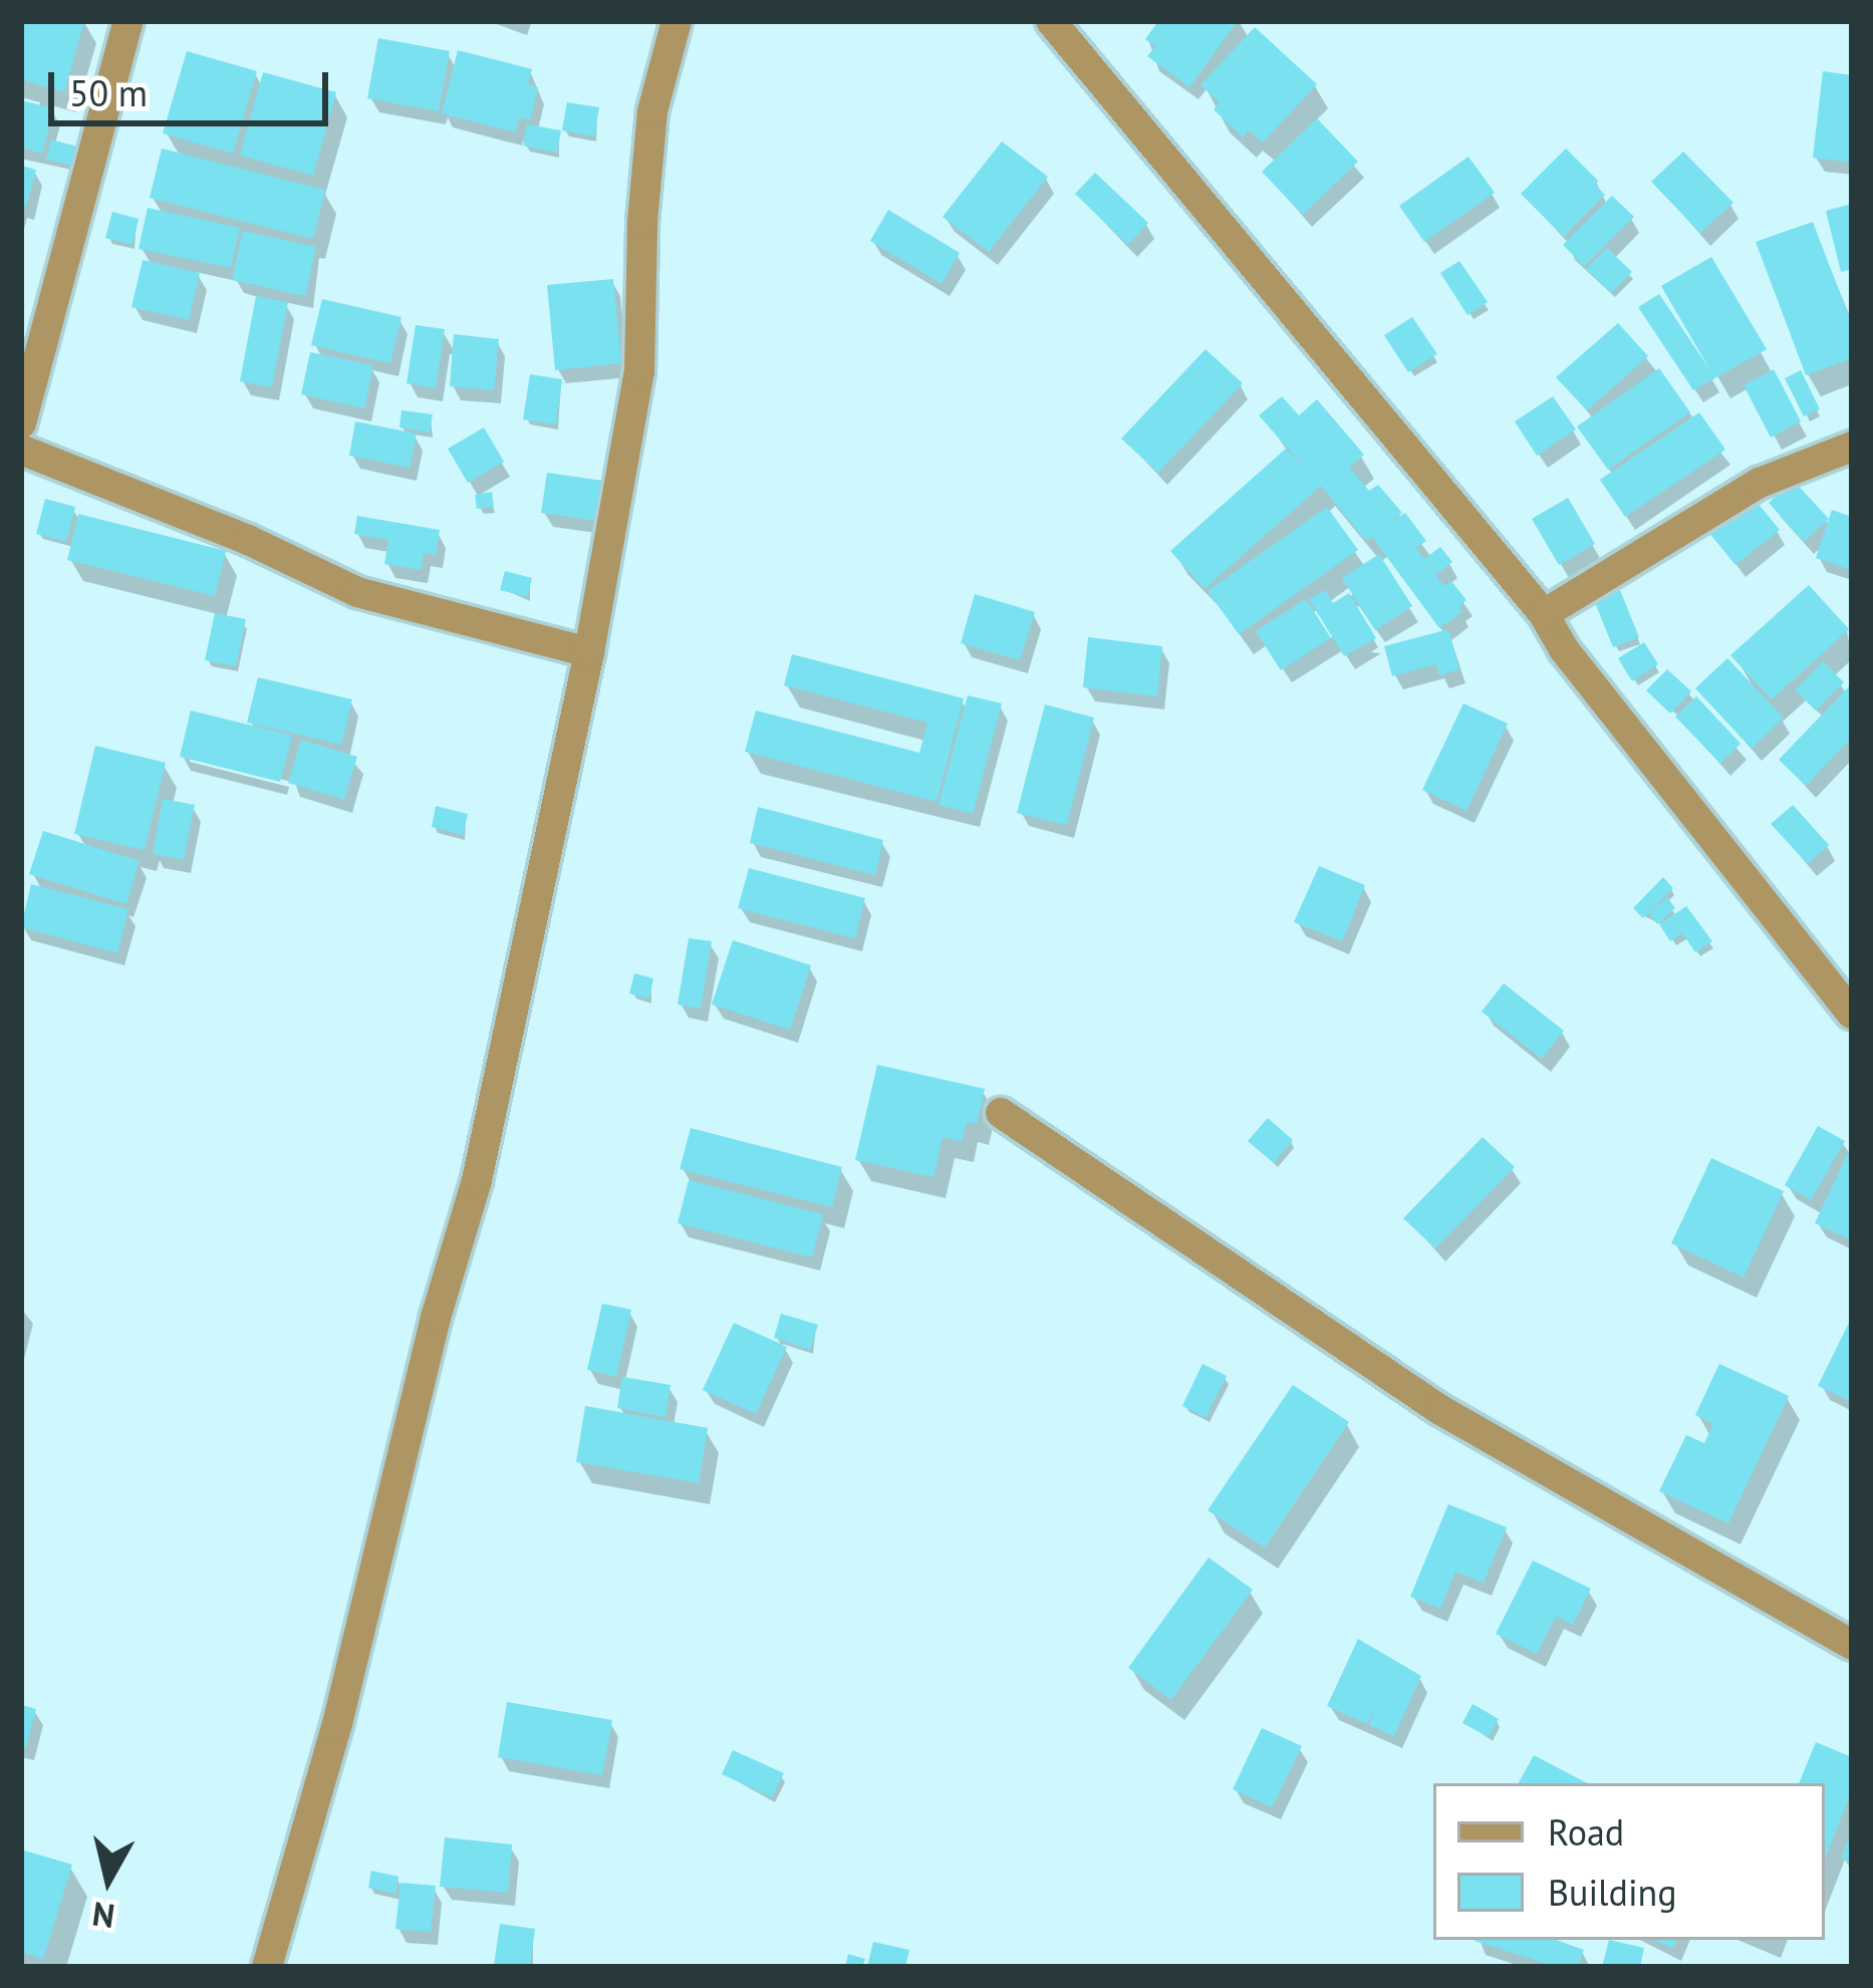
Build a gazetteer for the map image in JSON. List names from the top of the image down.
{
  "legend": ["Road", "Building"],
  "scale_bar": "50 m",
  "north": "bottom"
}
